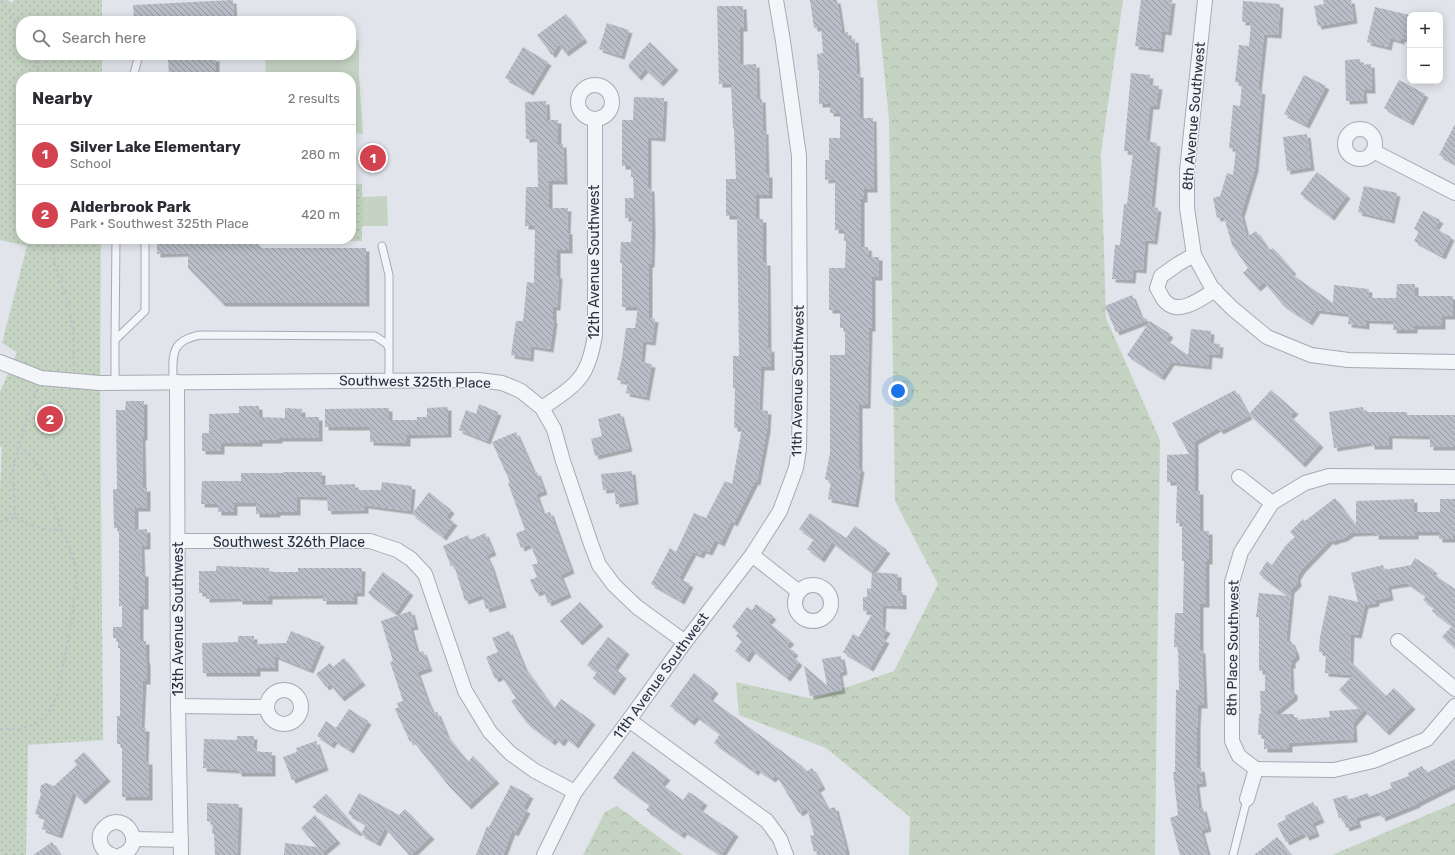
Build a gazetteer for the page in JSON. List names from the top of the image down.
{
  "streets": {
    "street": [
      "8th Avenue Southwest",
      "12th Avenue Southwest",
      "11th Avenue Southwest",
      "Southwest 325th Place",
      "Southwest 326th Place",
      "13th Avenue Southwest",
      "8th Place Southwest"
    ]
  },
  "crossings": [
    ["12th Avenue Southwest", "Southwest 325th Place"],
    ["11th Avenue Southwest", "Southwest 325th Place"],
    ["11th Avenue Southwest", "Southwest 326th Place"],
    ["Southwest 325th Place", "13th Avenue Southwest"],
    ["Southwest 326th Place", "13th Avenue Southwest"]
  ],
  "page": {
    "map_buttons": ["+", "−"],
    "search": "Search here",
    "heading": ["Nearby", "2 results"],
    "list": [
      {
        "mark": "1",
        "name": "Silver Lake Elementary",
        "note": "School",
        "value": "280 m"
      },
      {
        "mark": "2",
        "name": "Alderbrook Park",
        "note": "Park · Southwest 325th Place",
        "value": "420 m"
      }
    ],
    "pins": ["1", "2"]
  }
}
